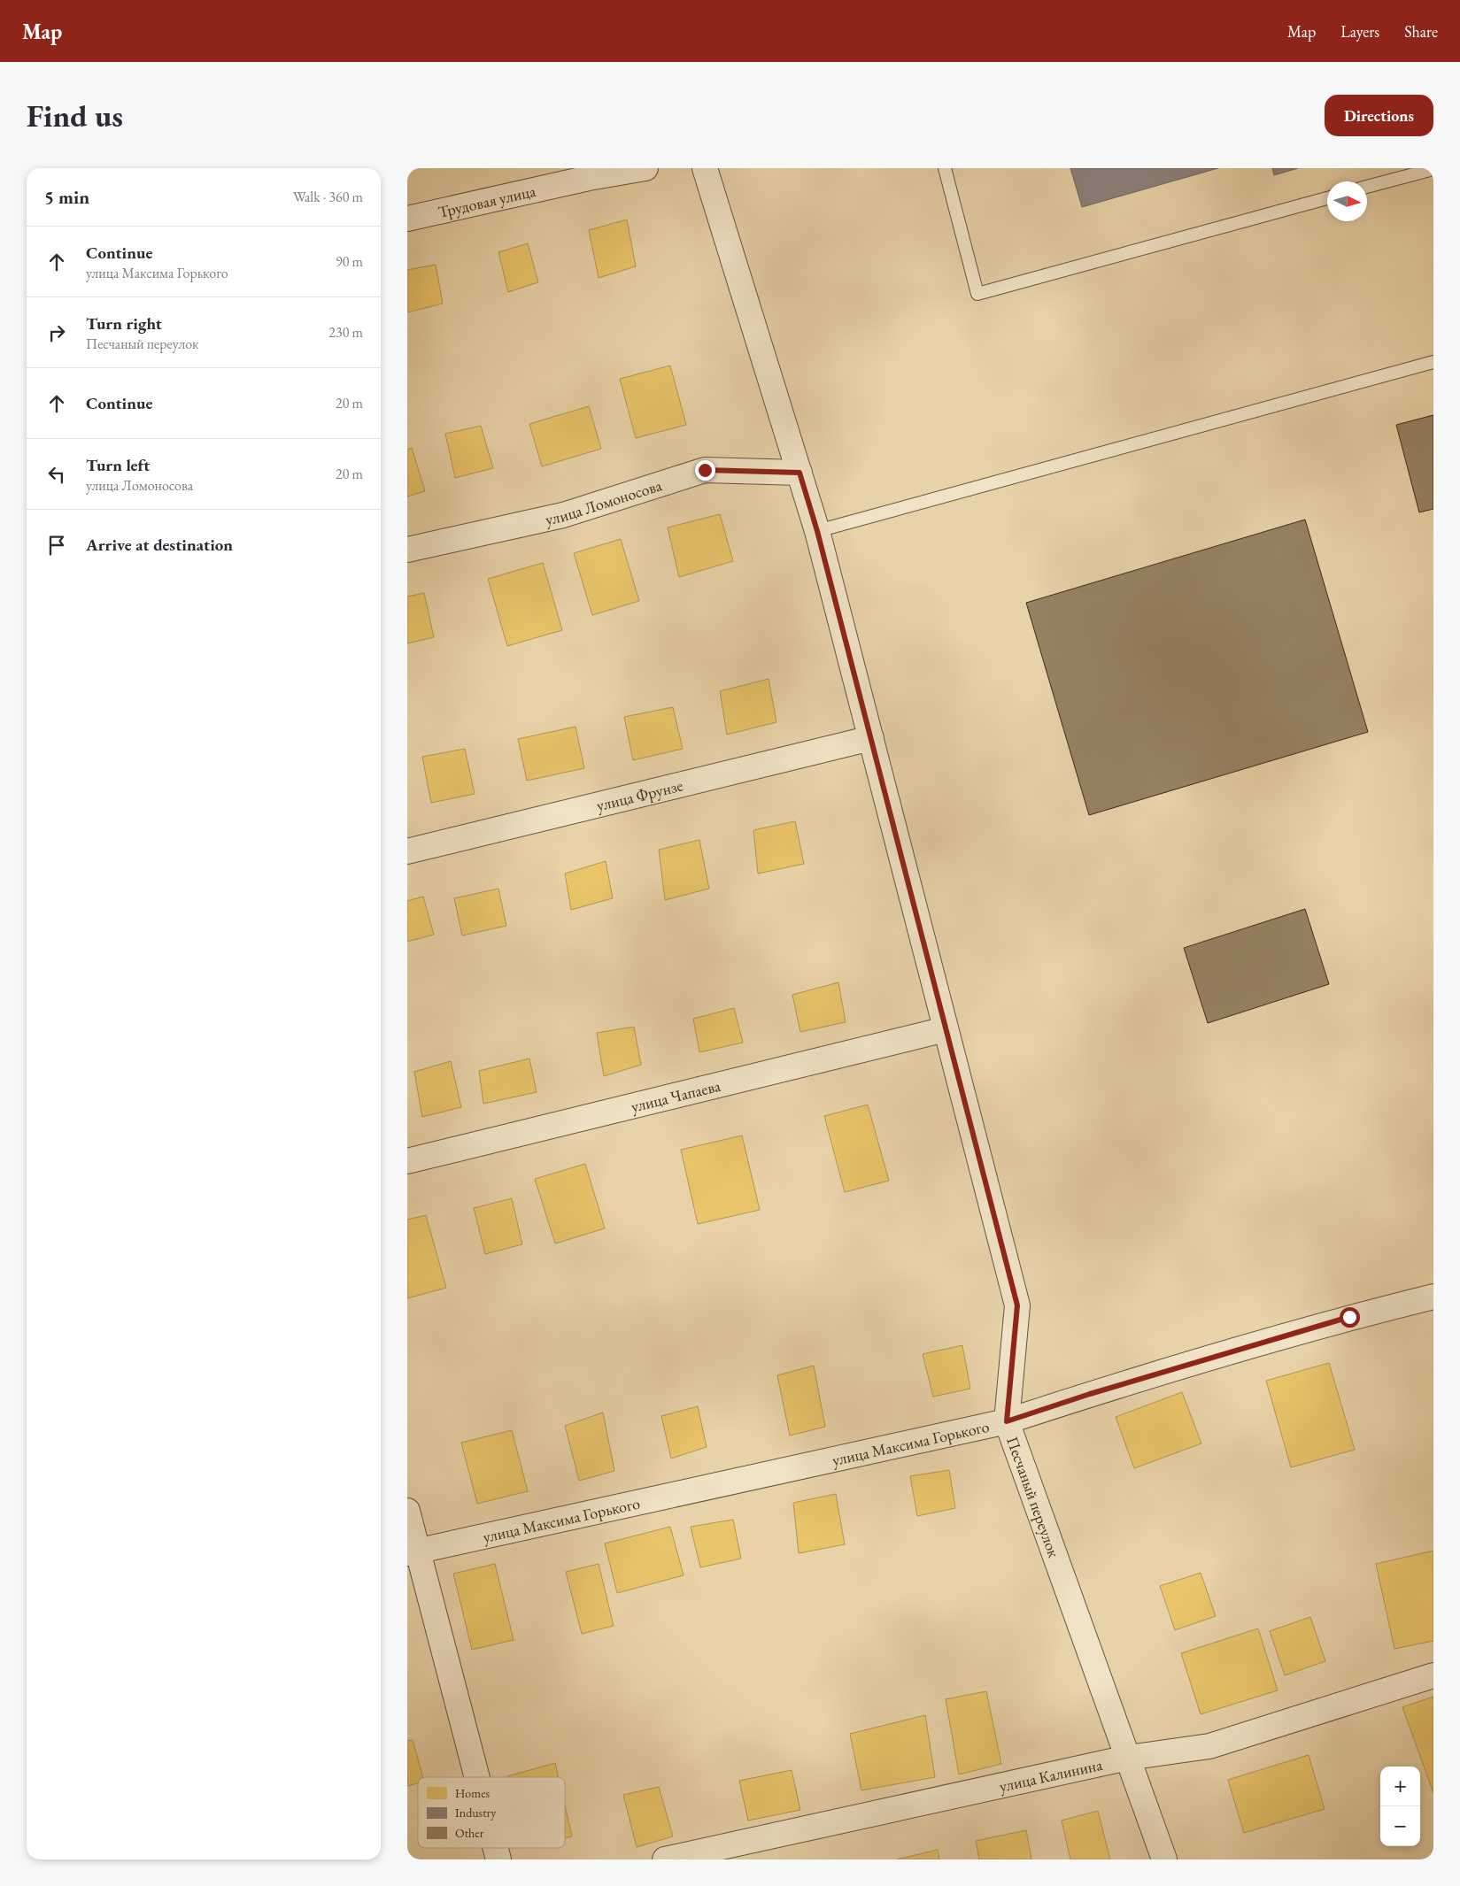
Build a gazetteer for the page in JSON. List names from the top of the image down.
{
  "streets": {
    "street": [
      "Трудовая улица",
      "улица Ломоносова",
      "улица Фрунзе",
      "улица Чапаева",
      "улица Максима Горького",
      "Песчаный переулок",
      "улица Калинина"
    ]
  },
  "crossings": [
    ["улица Ломоносова", "Песчаный переулок"],
    ["улица Фрунзе", "Песчаный переулок"],
    ["улица Чапаева", "Песчаный переулок"],
    ["улица Максима Горького", "Песчаный переулок"],
    ["Песчаный переулок", "улица Калинина"]
  ],
  "legend": ["Homes", "Industry", "Other"],
  "north": "right",
  "page": {
    "header": "Map",
    "nav": ["Map", "Layers", "Share"],
    "buttons": "Directions",
    "title": "Find us",
    "heading": ["5 min", "Walk · 360 m"],
    "list": [
      ["Continue", "улица Максима Горького", "90 m"],
      ["Turn right", "Песчаный переулок", "230 m"],
      ["Continue", "20 m"],
      ["Turn left", "улица Ломоносова", "20 m"],
      "Arrive at destination"
    ],
    "map_buttons": ["+", "−"]
  }
}
